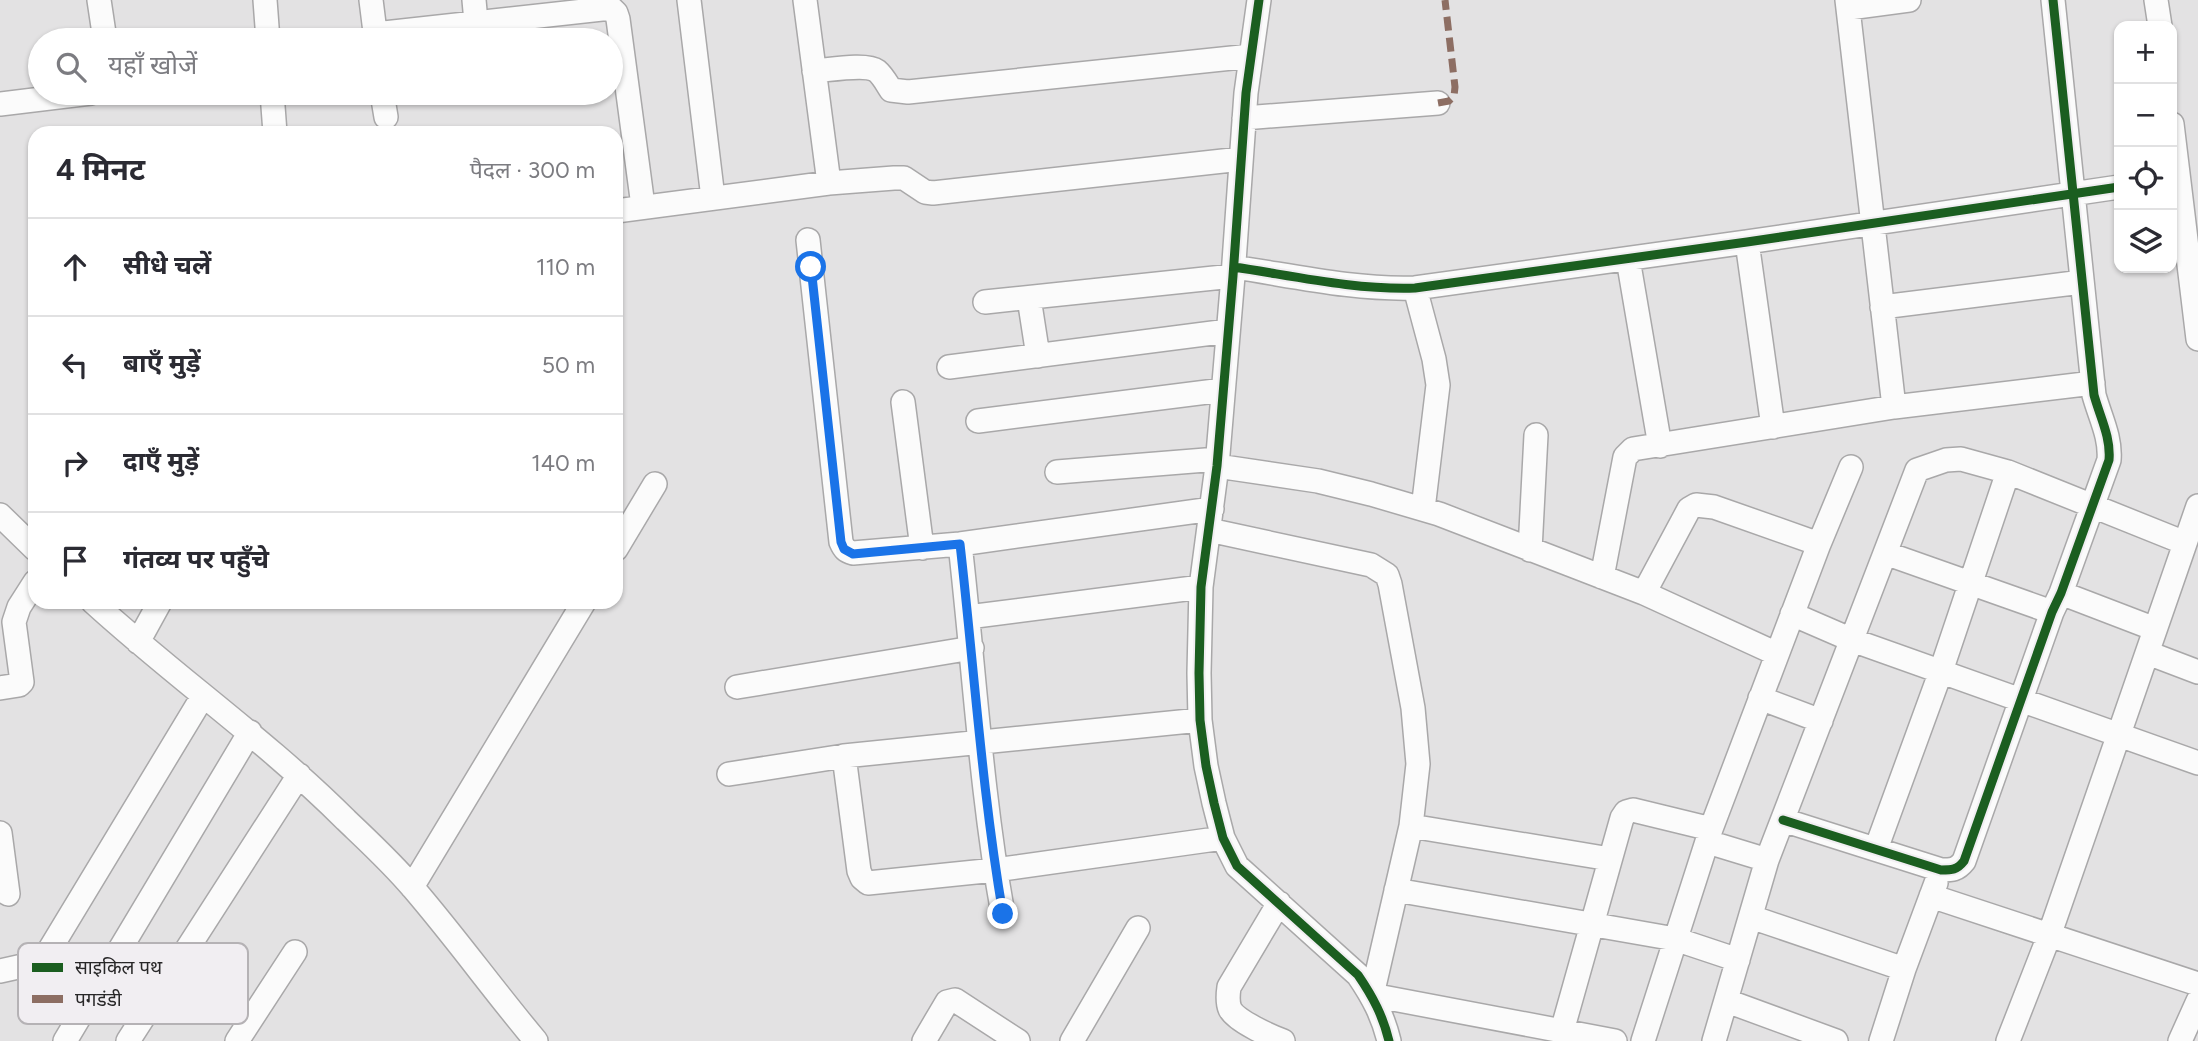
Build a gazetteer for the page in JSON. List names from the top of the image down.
{
  "legend": ["साइकिल पथ", "पगडंडी"],
  "page": {
    "map_buttons": ["+", "−"],
    "search": "यहाँ खोजें",
    "heading": ["4 मिनट", "पैदल · 300 m"],
    "list": [
      ["सीधे चलें", "110 m"],
      ["बाएँ मुड़ें", "50 m"],
      ["दाएँ मुड़ें", "140 m"],
      "गंतव्य पर पहुँचे"
    ]
  }
}
